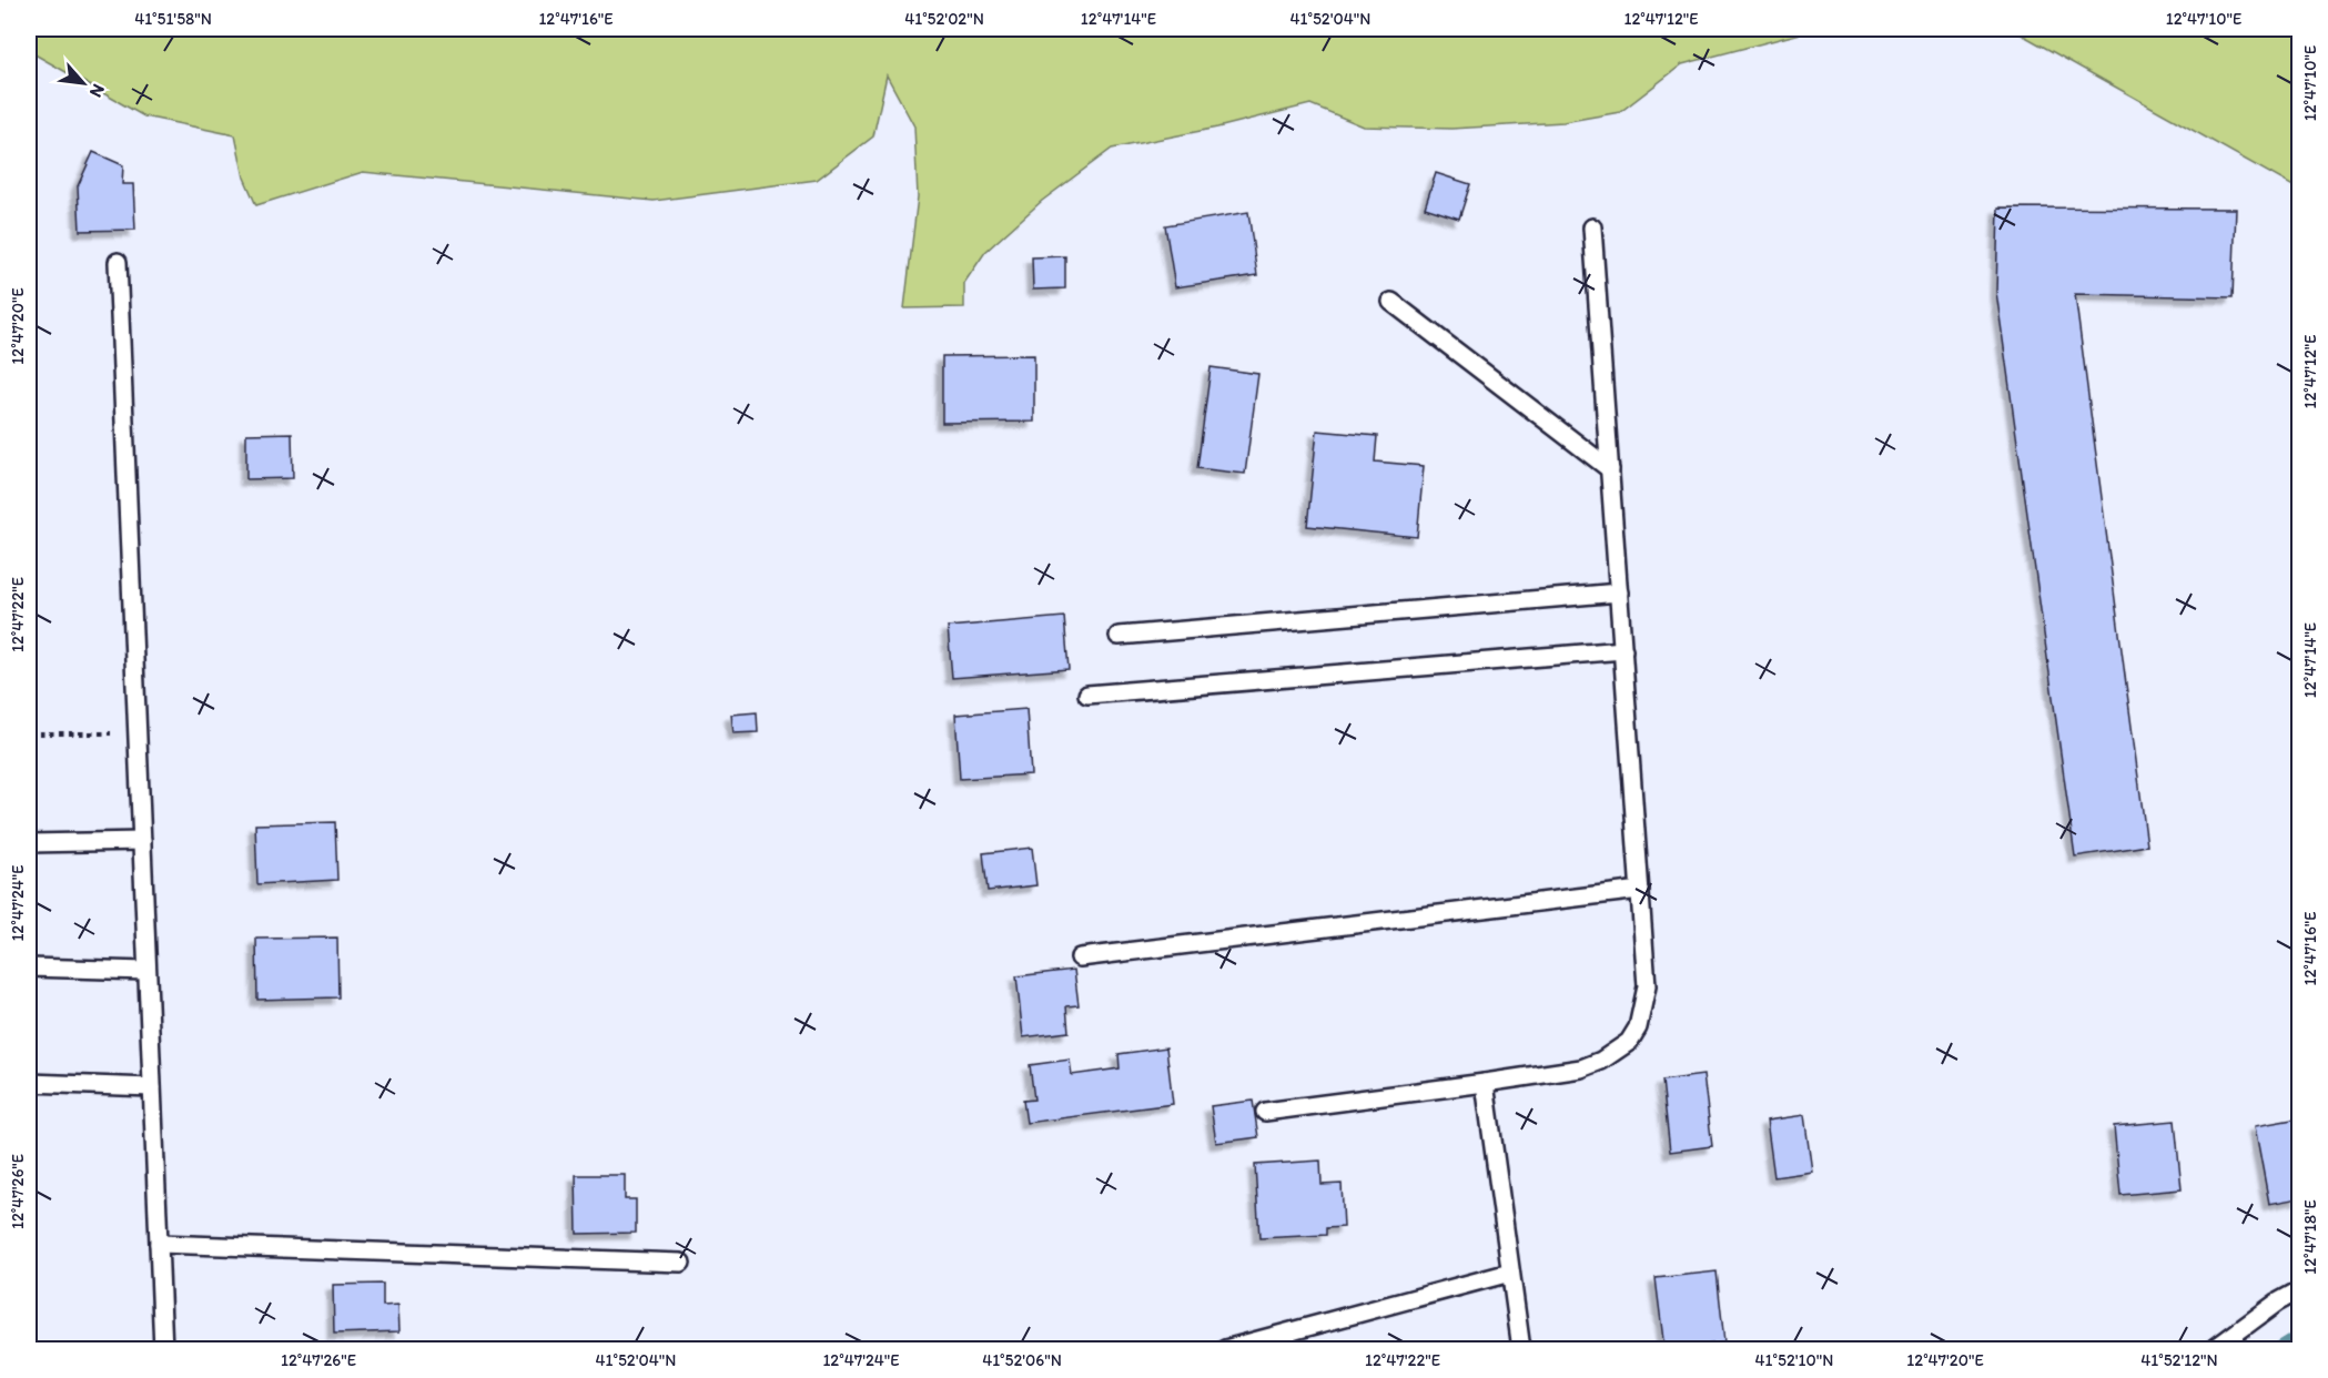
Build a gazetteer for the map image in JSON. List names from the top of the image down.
{
  "north": "bottom right",
  "coordinates": [
    "41°51'58\"N",
    "12°47'16\"E",
    "41°52'02\"N",
    "12°47'14\"E",
    "41°52'04\"N",
    "12°47'12\"E",
    "12°47'10\"E",
    "12°47'20\"E",
    "12°47'22\"E",
    "12°47'24\"E",
    "12°47'26\"E",
    "12°47'18\"E",
    "41°52'06\"N",
    "41°52'10\"N",
    "41°52'12\"N"
  ]
}
